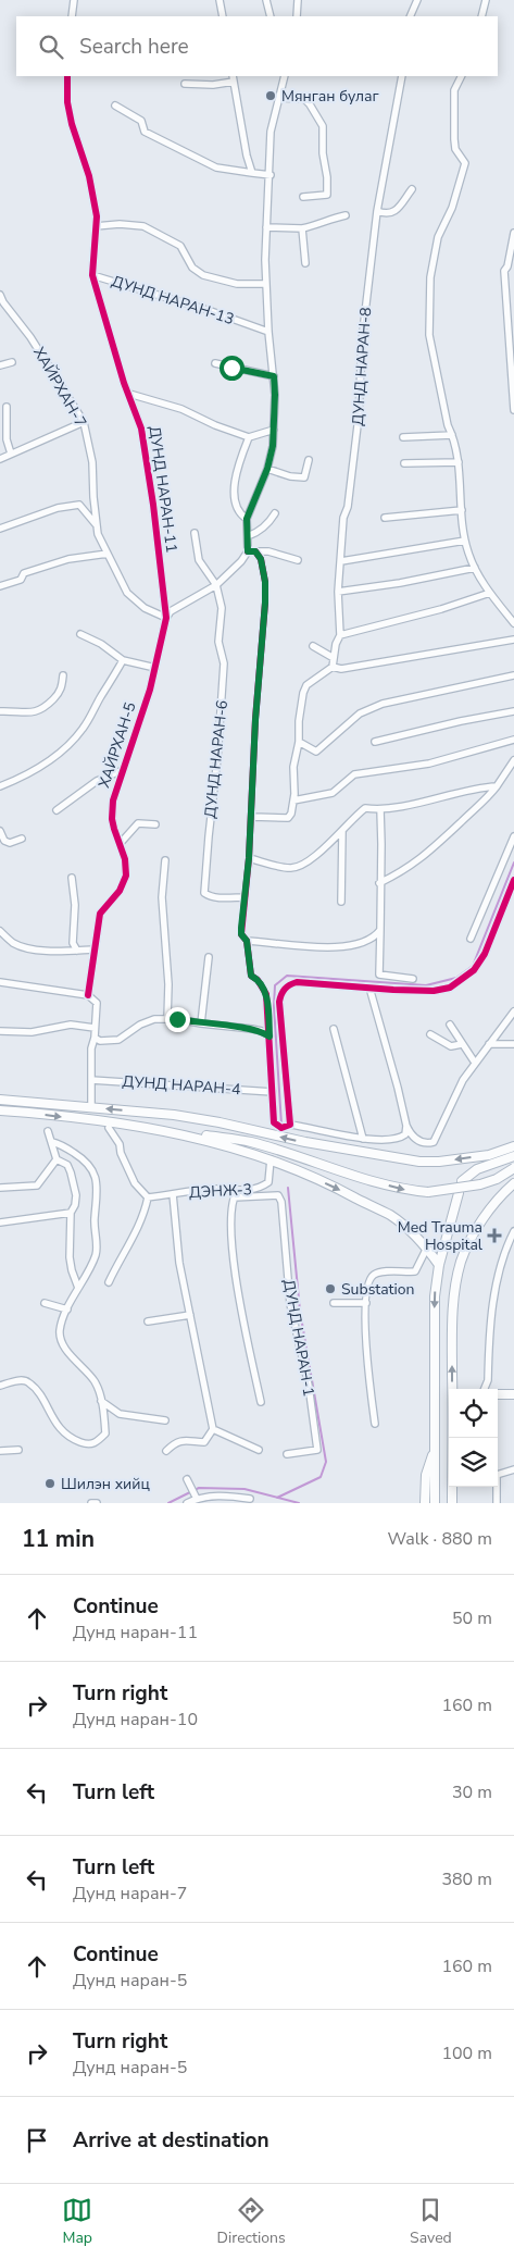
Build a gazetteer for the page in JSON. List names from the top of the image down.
{
  "streets": {
    "street": [
      "ДУНД НАРАН-13",
      "ДУНД НАРАН-8",
      "ХАЙРХАН-7",
      "ДУНД НАРАН-11",
      "ХАЙРХАН-5",
      "ДУНД НАРАН-6",
      "ДУНД НАРАН-4",
      "ДЭНЖ-3",
      "ДУНД НАРАН-1"
    ]
  },
  "crossings": [
    ["ДУНД НАРАН-13", "ДУНД НАРАН-11"],
    ["ХАЙРХАН-7", "ДУНД НАРАН-11"],
    ["ДУНД НАРАН-11", "ДУНД НАРАН-6"],
    ["ДЭНЖ-3", "ДУНД НАРАН-1"]
  ],
  "places": {
    "other": ["Мянган булаг", "Substation", "Шилэн хийц"],
    "health": ["Med Trauma Hospital"]
  },
  "page": {
    "search": "Search here",
    "heading": ["11 min", "Walk · 880 m"],
    "list": [
      ["Continue", "Дунд наран-11", "50 m"],
      ["Turn right", "Дунд наран-10", "160 m"],
      ["Turn left", "30 m"],
      ["Turn left", "Дунд наран-7", "380 m"],
      ["Continue", "Дунд наран-5", "160 m"],
      ["Turn right", "Дунд наран-5", "100 m"],
      "Arrive at destination"
    ],
    "nav": ["Map", "Directions", "Saved"]
  }
}
